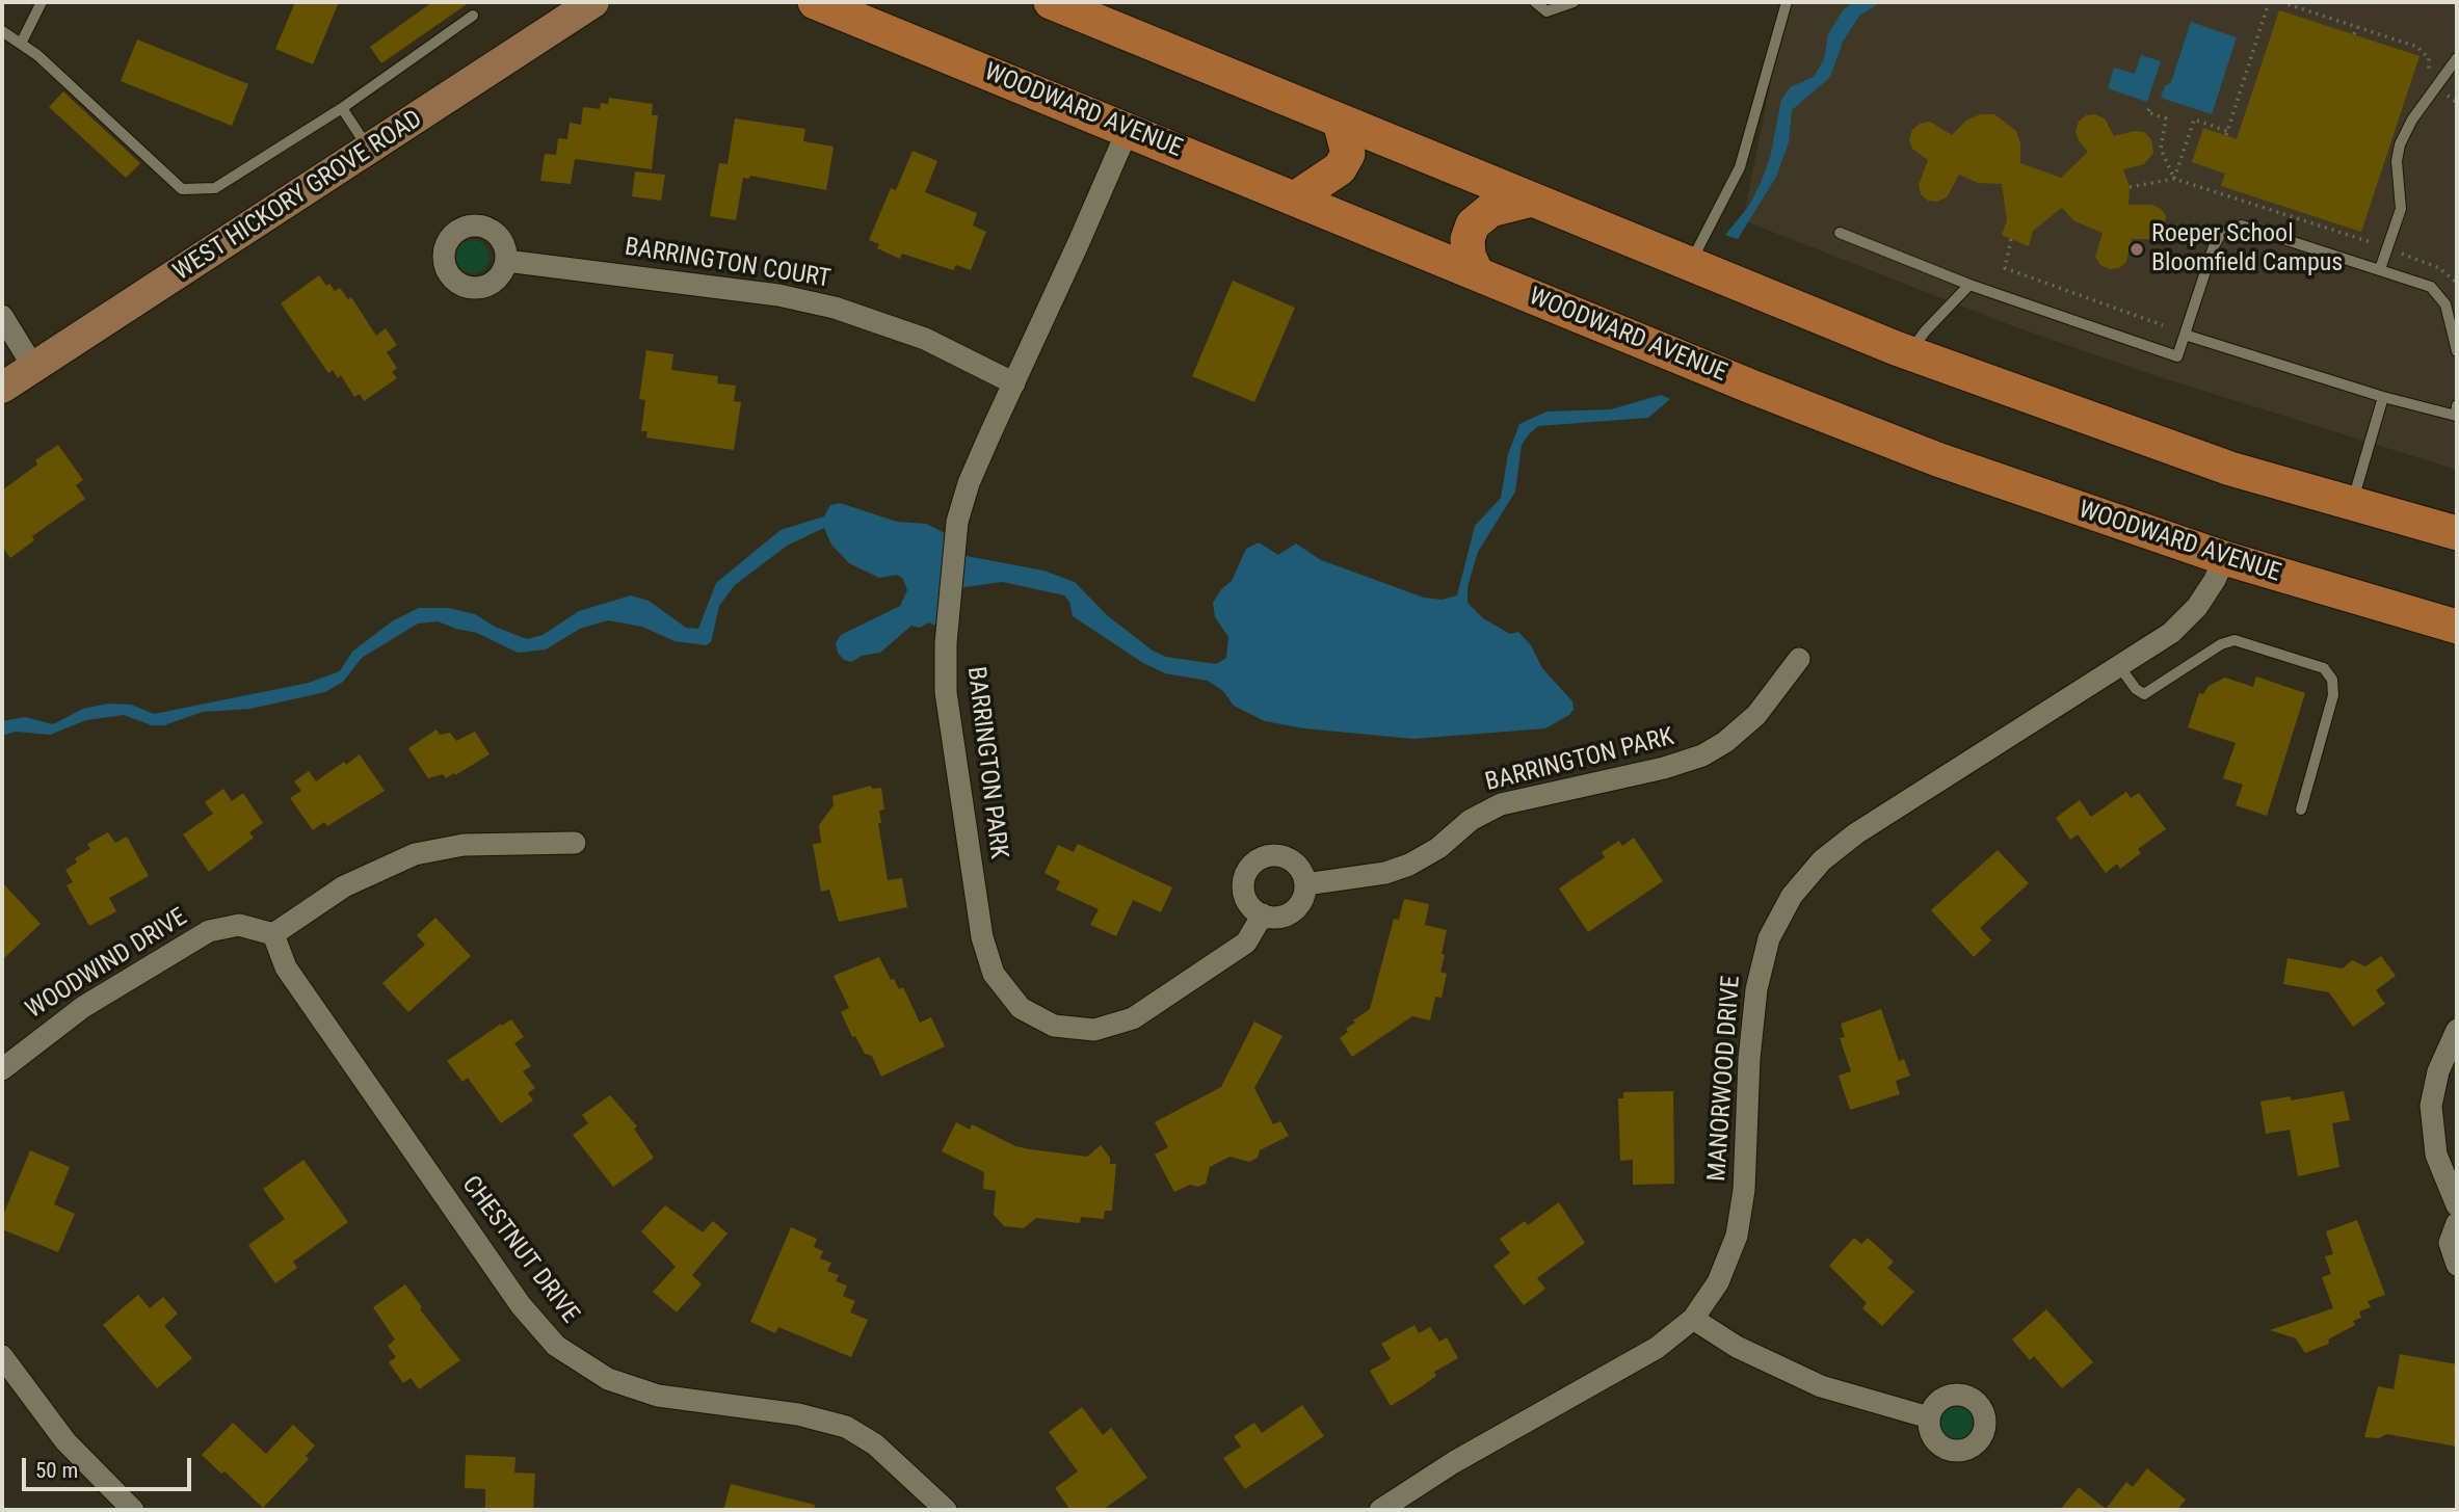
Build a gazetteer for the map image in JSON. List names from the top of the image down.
{
  "streets": {
    "main road": ["WOODWARD AVENUE"],
    "street": [
      "WEST HICKORY GROVE ROAD",
      "BARRINGTON COURT",
      "BARRINGTON PARK",
      "WOODWIND DRIVE",
      "MANORWOOD DRIVE",
      "CHESTNUT DRIVE"
    ]
  },
  "crossings": [
    ["WOODWARD AVENUE", "BARRINGTON PARK"],
    ["WOODWARD AVENUE", "MANORWOOD DRIVE"],
    ["BARRINGTON COURT", "BARRINGTON PARK"],
    ["WOODWIND DRIVE", "CHESTNUT DRIVE"]
  ],
  "places": ["Roeper School Bloomfield Campus"],
  "scale_bar": "50 m"
}
